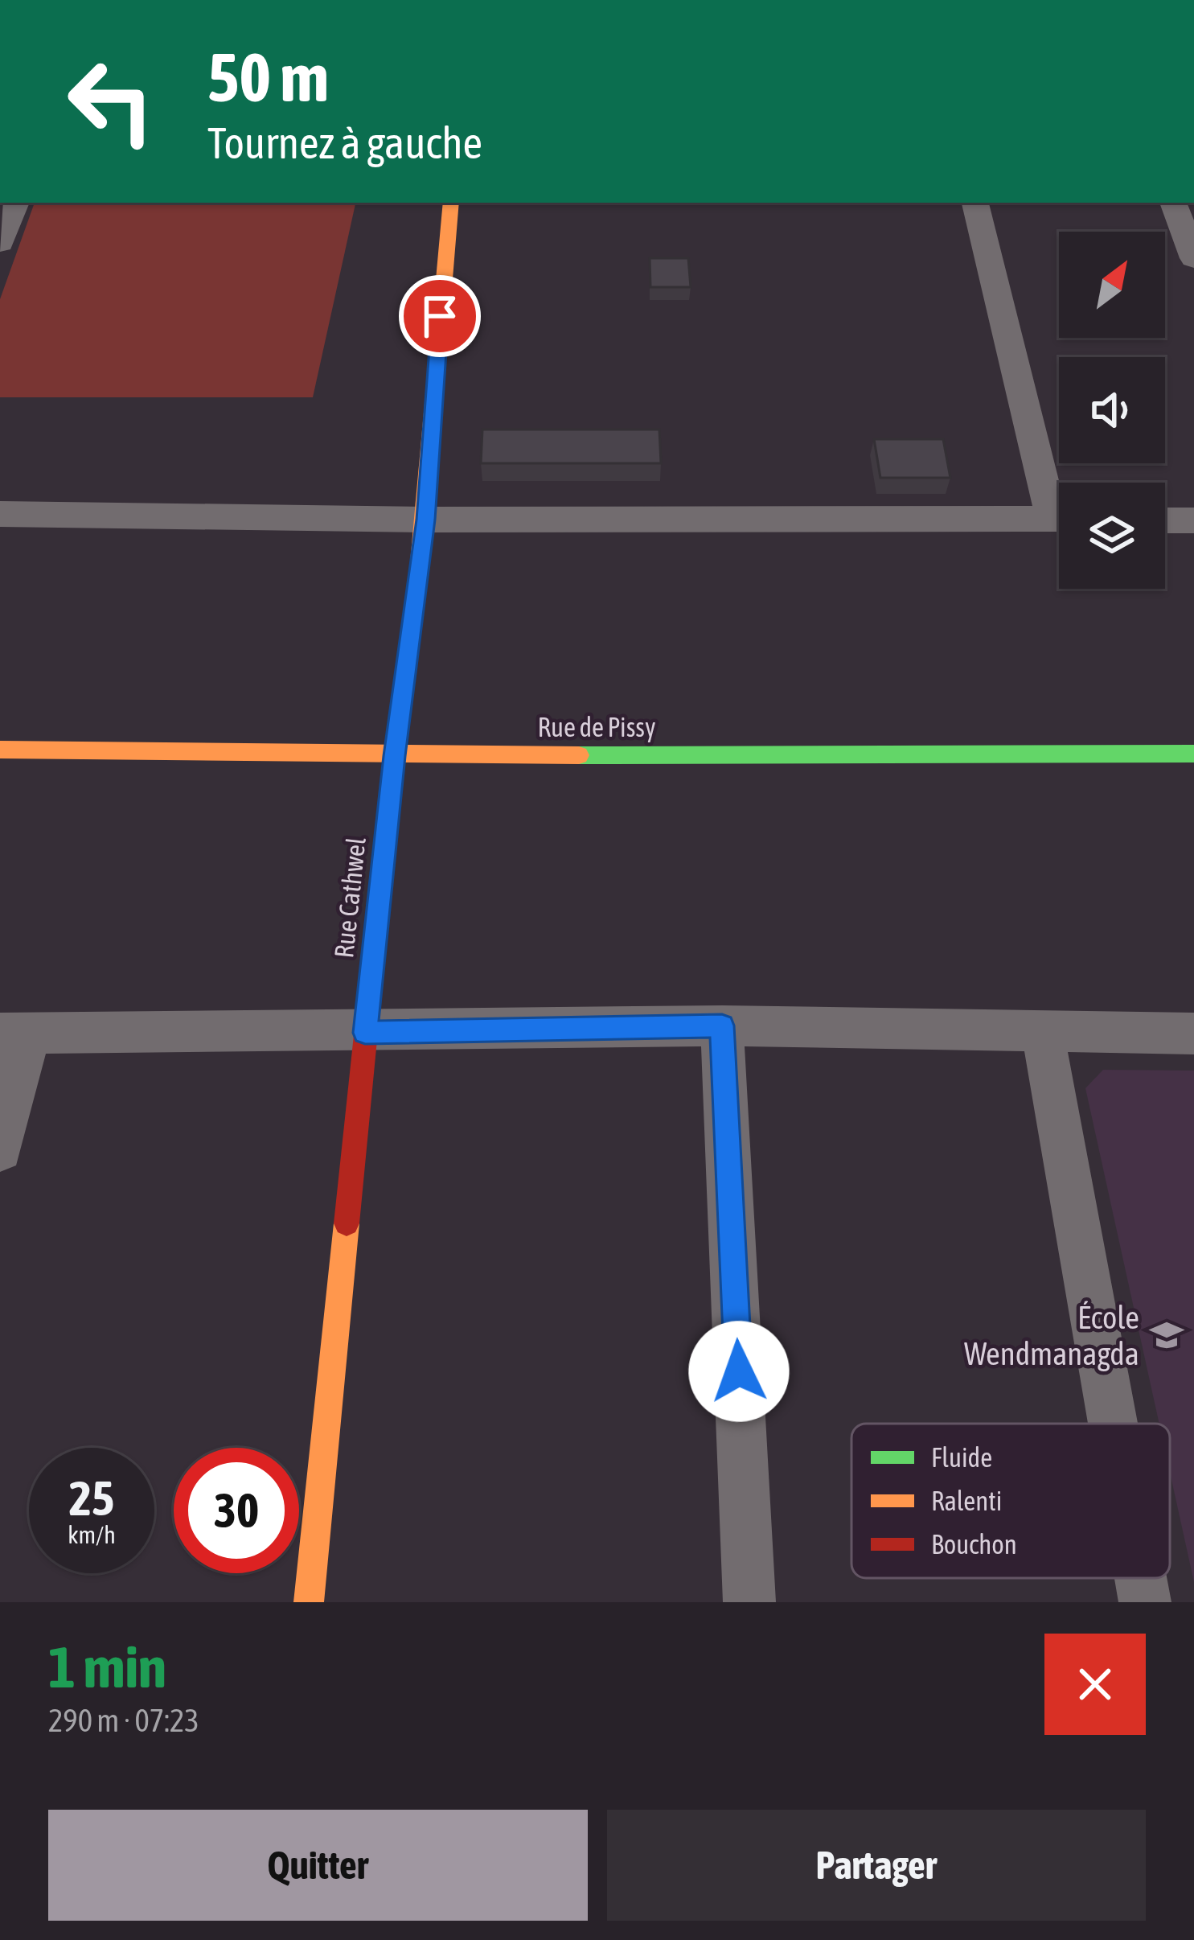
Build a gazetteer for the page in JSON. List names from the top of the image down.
{
  "streets": {
    "street": ["Rue de Pissy", "Rue Cathwel"]
  },
  "crossings": [
    ["Rue de Pissy", "Rue Cathwel"]
  ],
  "places": {
    "school or university": ["École Wendmanagda"]
  },
  "legend": ["Fluide", "Ralenti", "Bouchon"],
  "north": "top right",
  "page": {
    "turn": ["50 m", "Tournez à gauche"],
    "speed": "25 km/h",
    "limit": "30",
    "heading": ["1 min", "290 m · 07:23"],
    "buttons": ["Quitter", "Partager"]
  }
}
